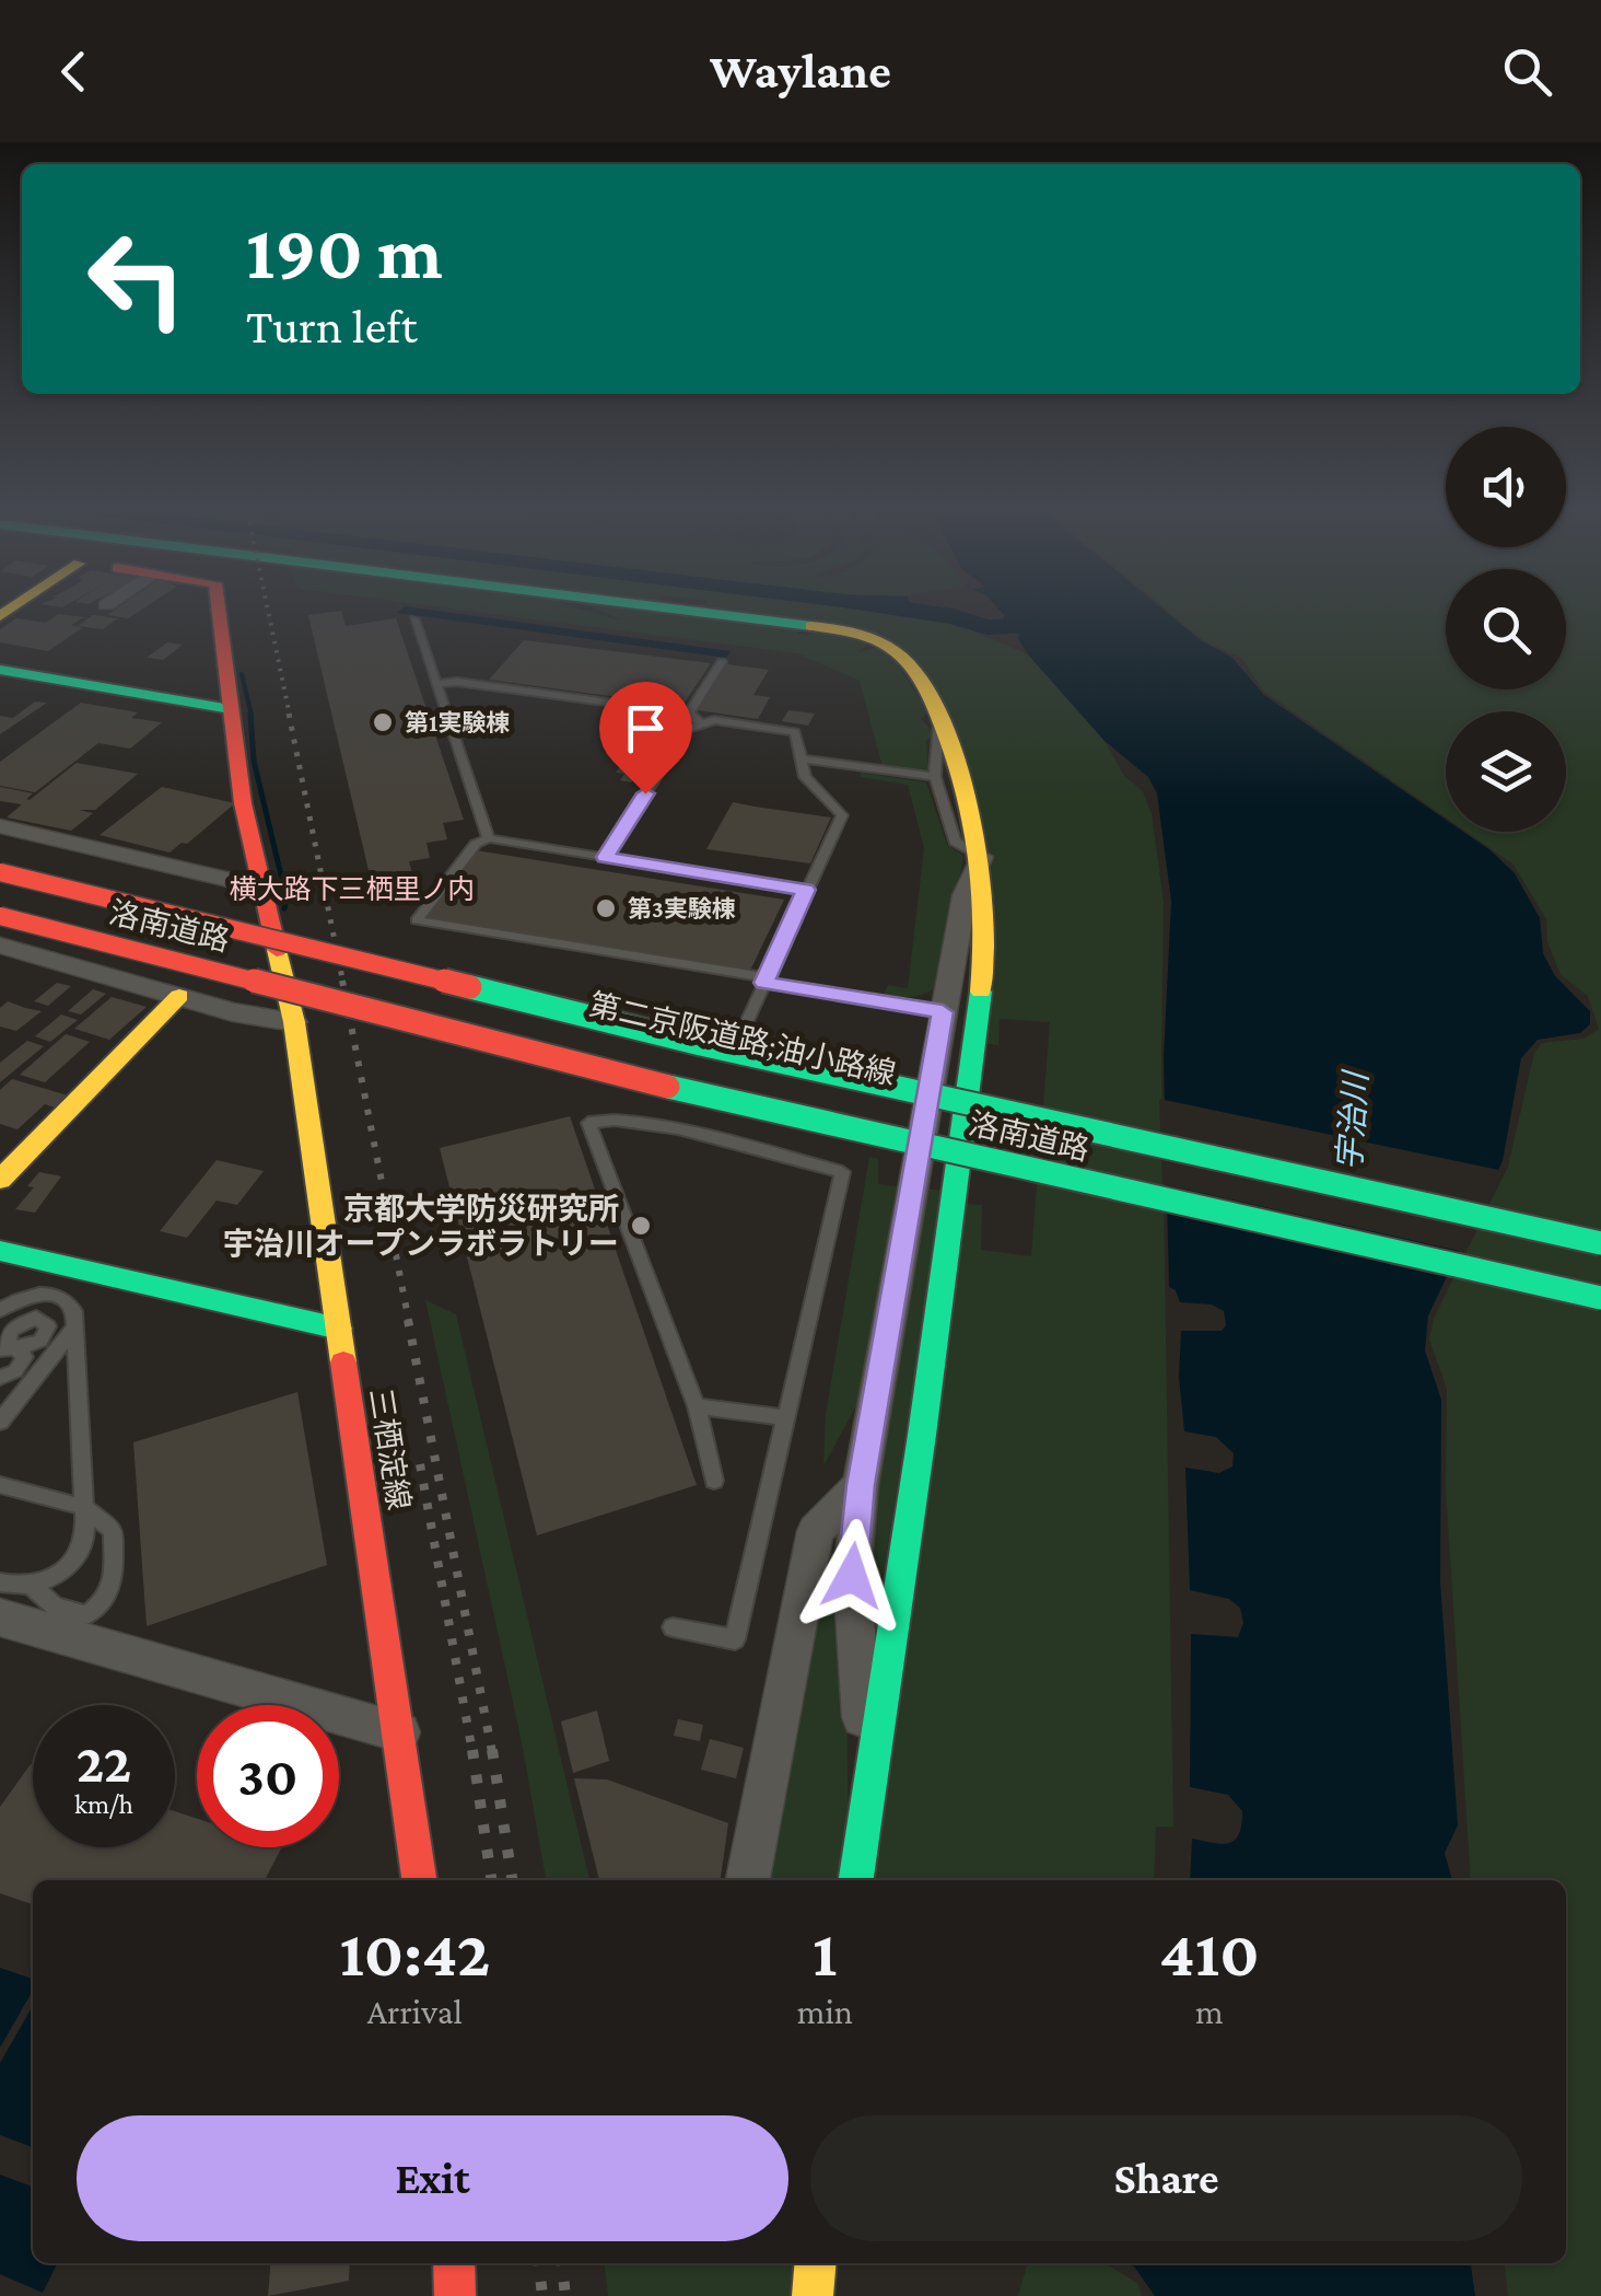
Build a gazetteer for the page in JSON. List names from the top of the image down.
{
  "streets": {
    "main road": ["洛南道路", "第二京阪道路;油小路線", "三栖淀線"]
  },
  "districts": ["横大路下三栖里ノ内"],
  "water": ["宇治川"],
  "places": ["第1実験棟", "第3実験棟", "京都大学防災研究所 宇治川オープンラボラトリー"],
  "page": {
    "header": "Waylane",
    "turn": ["190 m", "Turn left"],
    "speed": "22 km/h",
    "limit": "30",
    "eta": [
      "10:42",
      "Arrival",
      "1",
      "min",
      "410",
      "m"
    ],
    "buttons": ["Exit", "Share"]
  }
}
